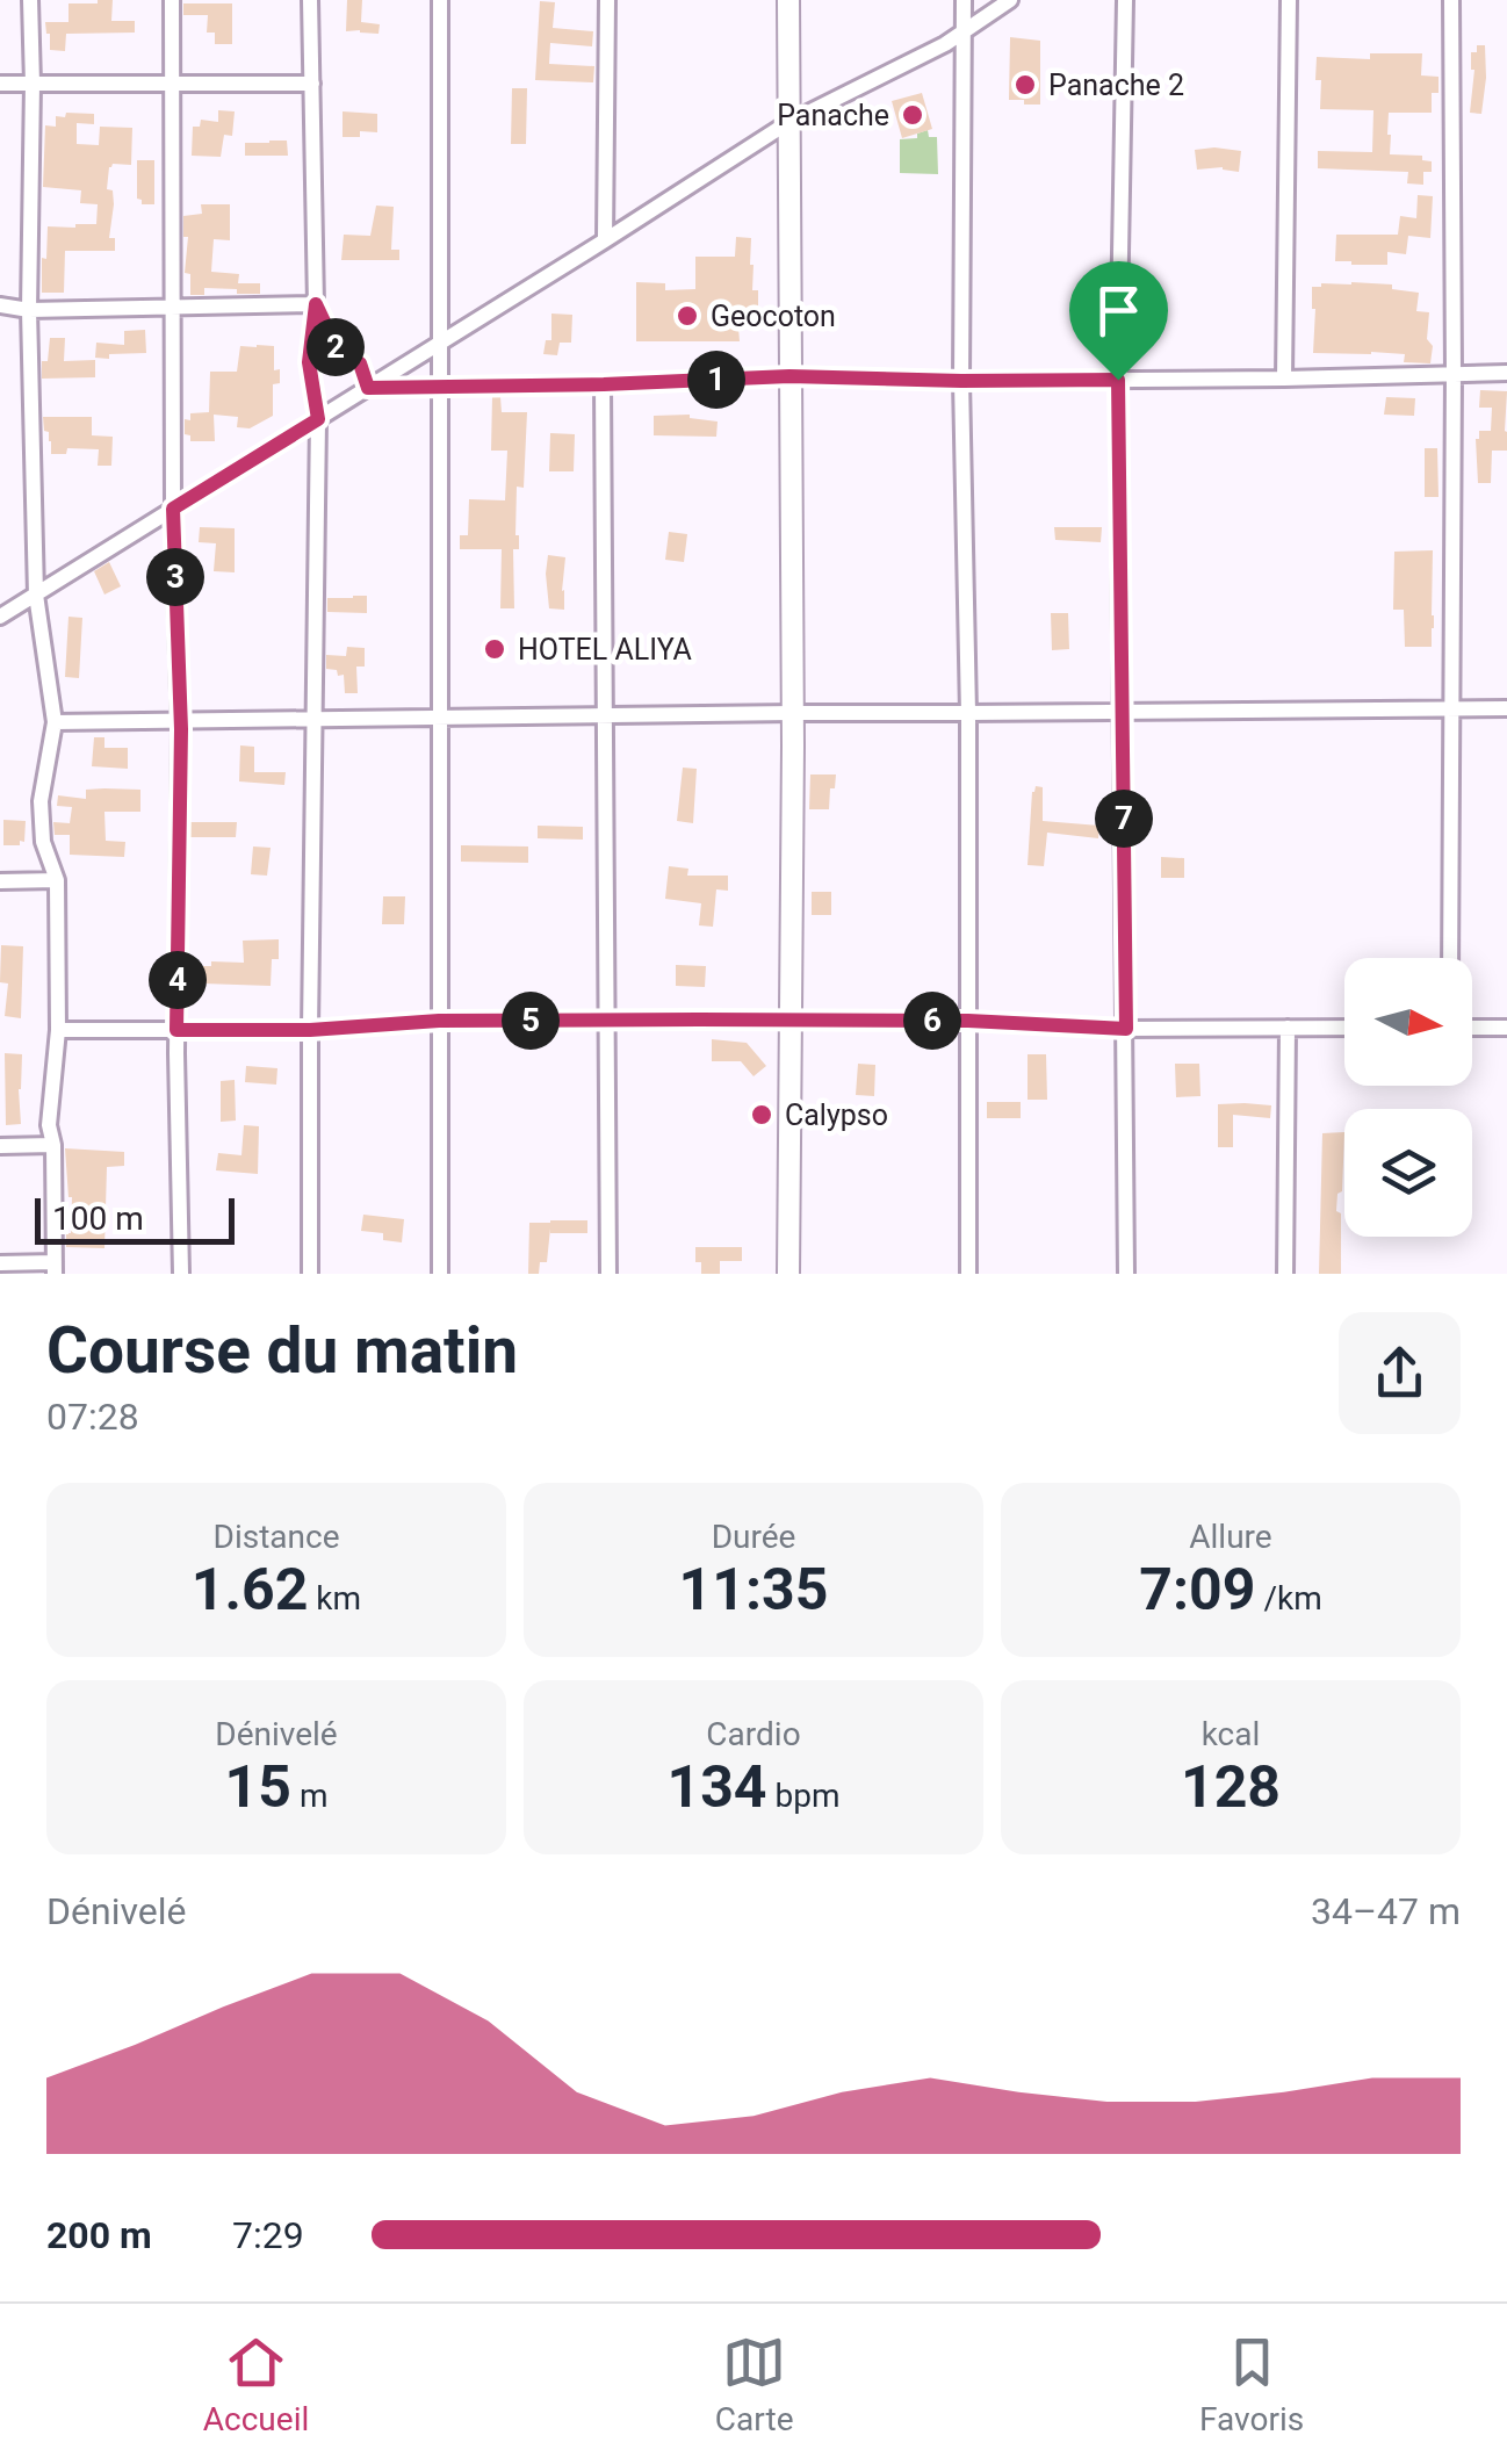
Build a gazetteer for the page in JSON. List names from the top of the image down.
{
  "places": [
    "Panache 2",
    "Panache",
    "Geocoton",
    "HOTEL ALIYA",
    "Calypso"
  ],
  "scale_bar": "100 m",
  "north": "right",
  "page": {
    "pins": [
      "2",
      "1",
      "3",
      "7",
      "4",
      "5",
      "6"
    ],
    "scale": "100 m",
    "heading": ["Course du matin", "07:28"],
    "stats": [
      ["Distance", "1.62 km"],
      ["Durée", "11:35"],
      ["Allure", "7:09 /km"],
      ["Dénivelé", "15 m"],
      ["Cardio", "134 bpm"],
      ["kcal", "128"]
    ],
    "chart": ["Dénivelé", "34–47 m"],
    "list": [
      {
        "name": "200 m",
        "note": "7:29"
      }
    ],
    "tabs": ["Accueil", "Carte", "Favoris"]
  }
}
